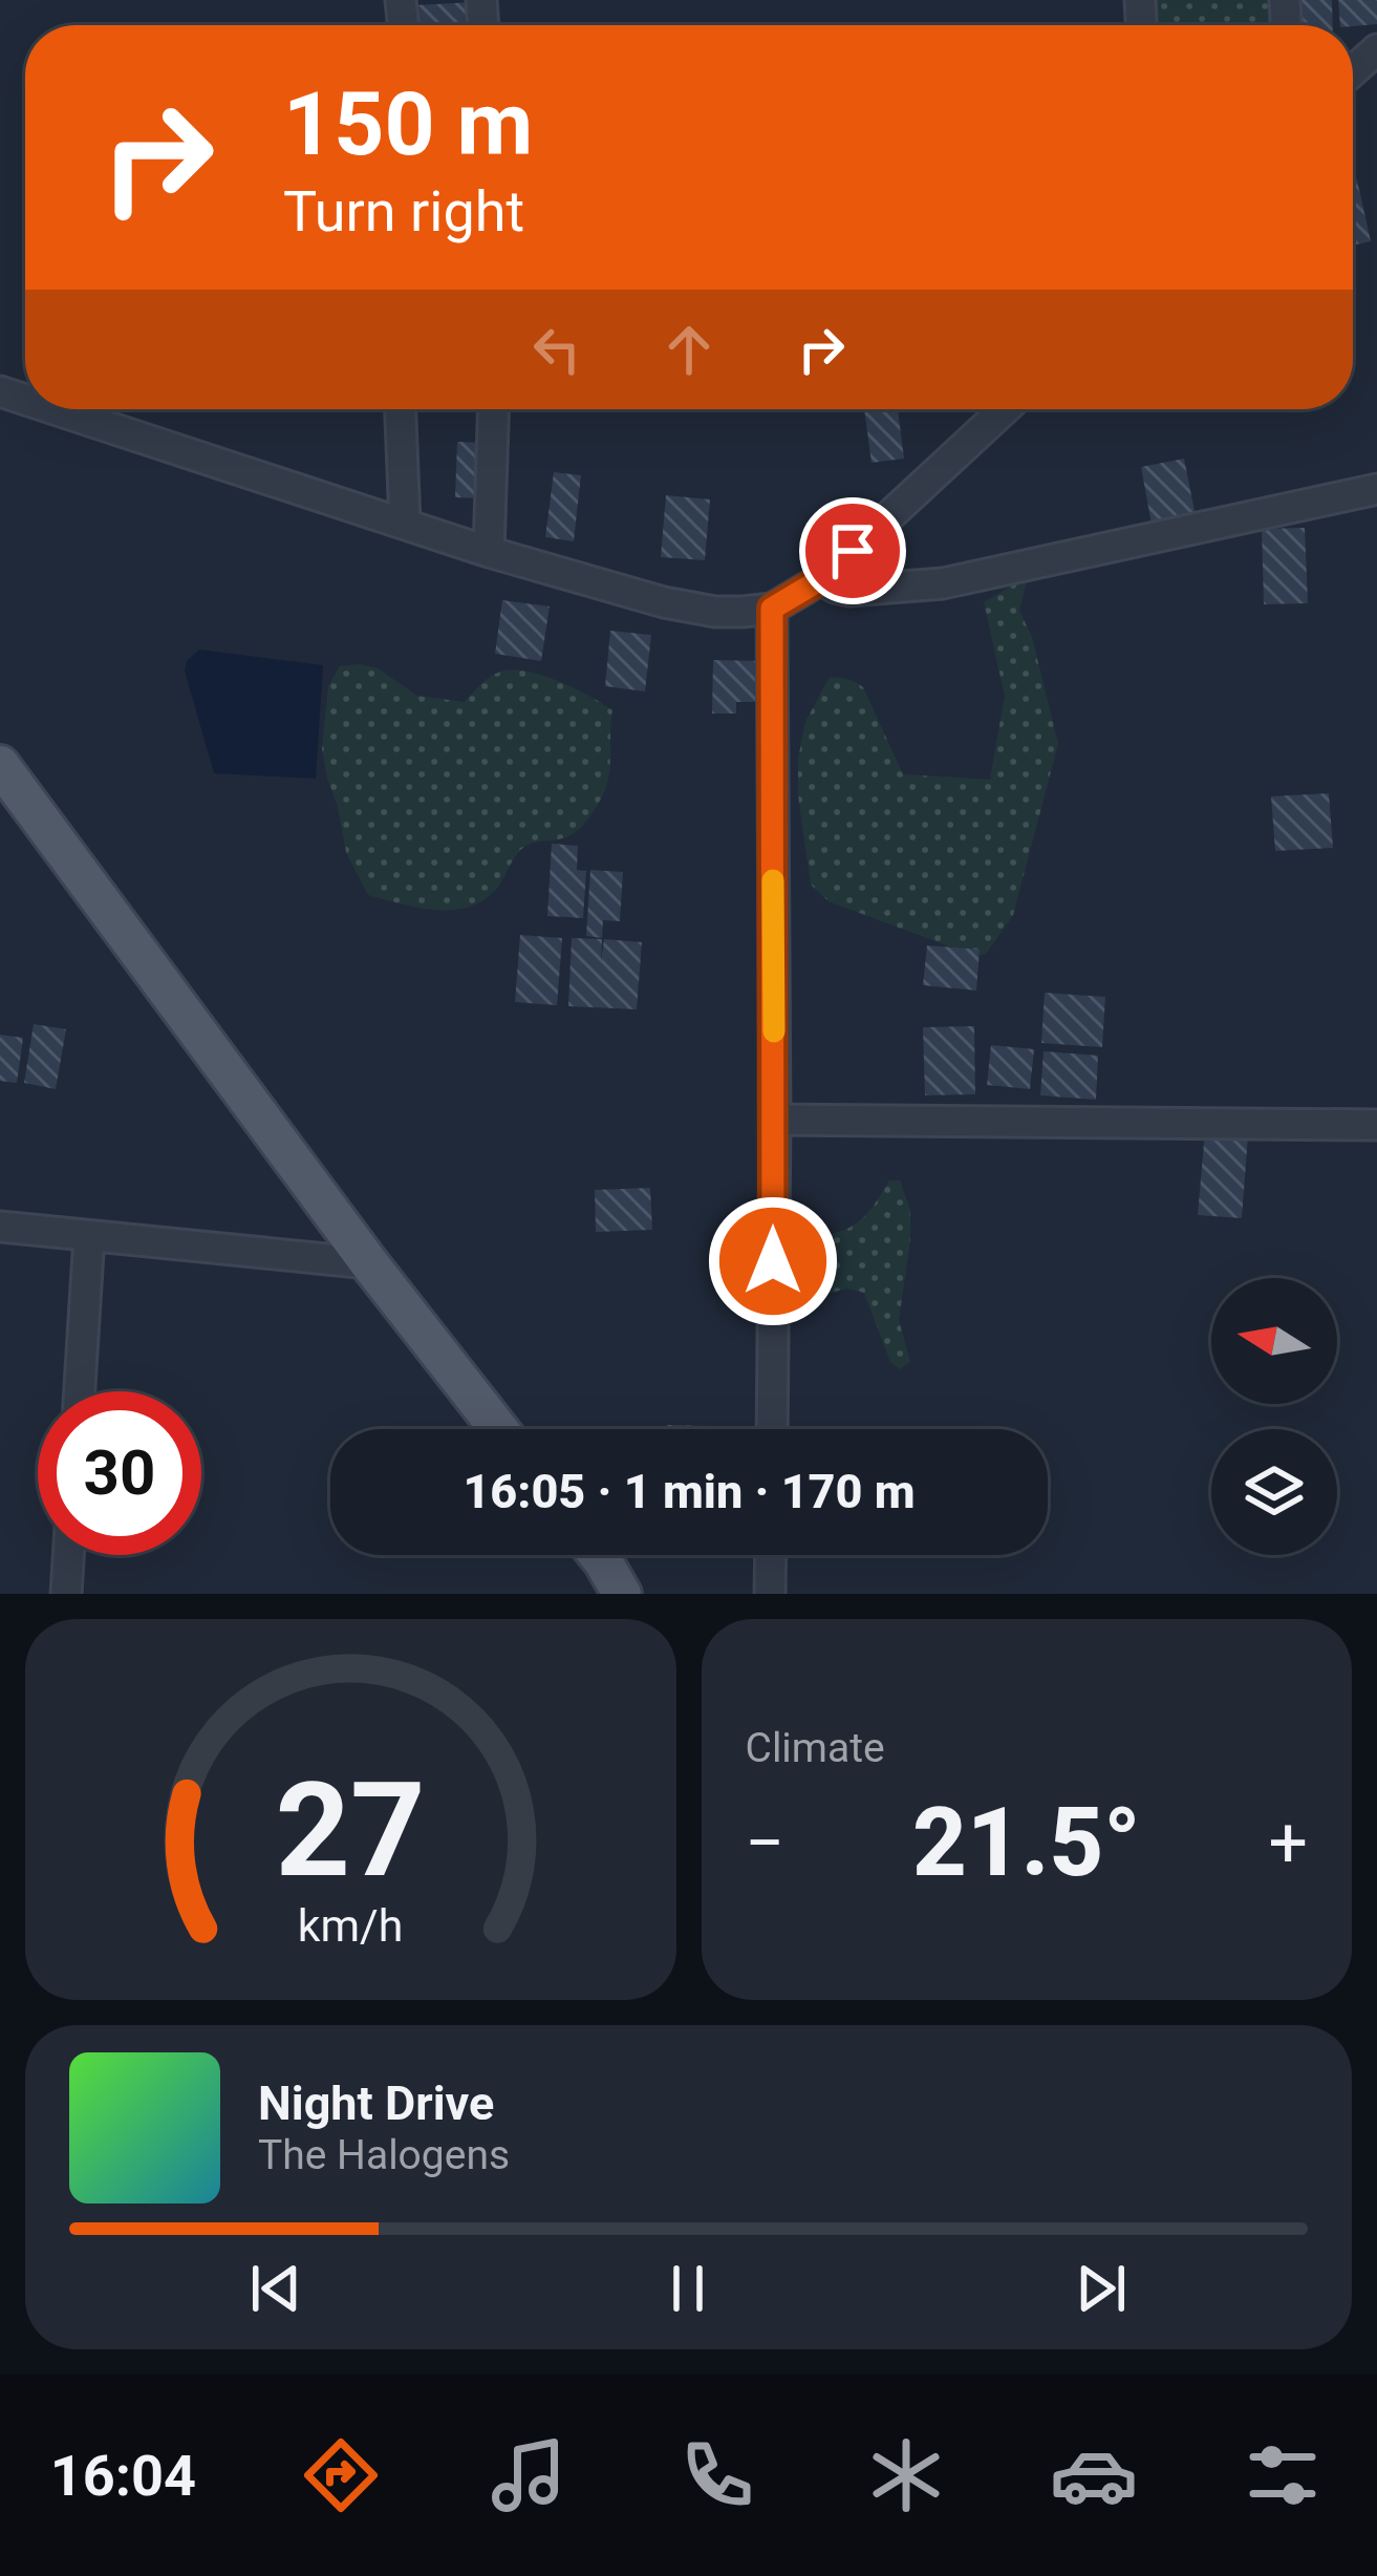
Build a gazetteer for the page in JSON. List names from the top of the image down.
{
  "north": "left",
  "page": {
    "turn": ["150 m", "Turn right"],
    "limit": "30",
    "trip": "16:05 · 1 min · 170 m",
    "tile": "Climate",
    "heat": ["−", "21.5°", "+"],
    "song": ["Night Drive", "The Halogens"],
    "tabs": "16:04",
    "gauge": ["27", "km/h"]
  }
}
